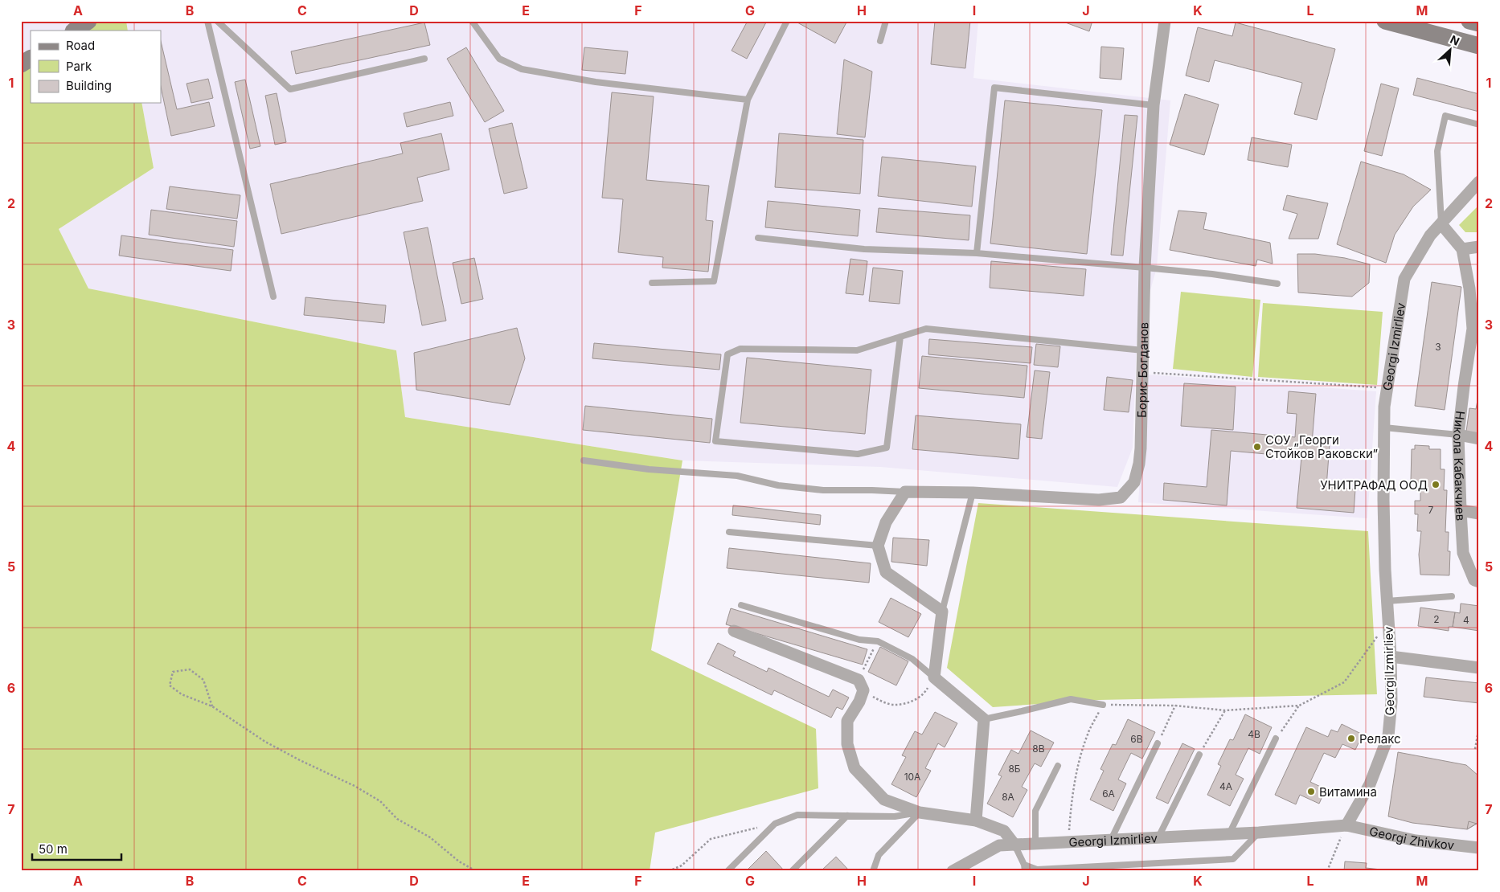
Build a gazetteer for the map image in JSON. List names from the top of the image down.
{
  "streets": {
    "street": [
      "Georgi Izmirliev",
      "Борис Богданов",
      "Никола Кабакчиев",
      "Georgi Zhivkov"
    ]
  },
  "crossings": [
    ["Georgi Izmirliev", "Georgi Zhivkov"]
  ],
  "places": [
    "СОУ „Георги Стойков Раковски”",
    "УНИТРАФАД ООД",
    "Релакс",
    "Витамина"
  ],
  "house_numbers": [
    "3",
    "7",
    "2",
    "4",
    "4В",
    "6В",
    "8В",
    "8Б",
    "10А",
    "4А",
    "6А",
    "8А"
  ],
  "legend": ["Road", "Park", "Building"],
  "scale_bar": "50 m",
  "north": "top right",
  "grid": {
    "columns": [
      "A",
      "B",
      "C",
      "D",
      "E",
      "F",
      "G",
      "H",
      "I",
      "J",
      "K",
      "L",
      "M"
    ],
    "rows": [
      "1",
      "2",
      "3",
      "4",
      "5",
      "6",
      "7"
    ]
  }
}
